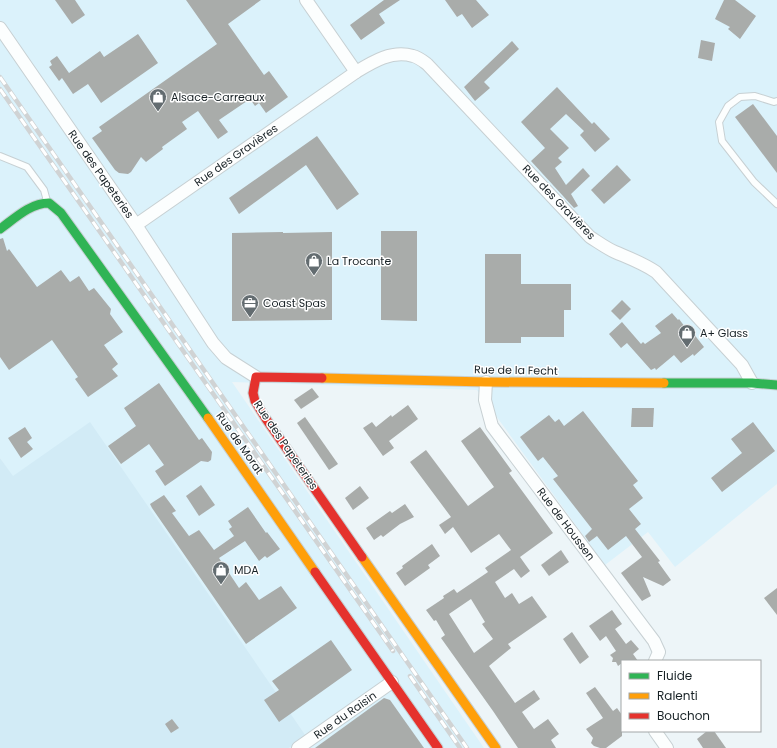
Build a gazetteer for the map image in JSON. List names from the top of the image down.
{
  "streets": {
    "street": [
      "Rue des Gravières",
      "Rue des Papeteries",
      "Rue de la Fecht",
      "Rue de Morat",
      "Rue de Houssen",
      "Rue du Raisin"
    ]
  },
  "crossings": [
    ["Rue des Gravières", "Rue des Papeteries"],
    ["Rue des Gravières", "Rue de la Fecht"],
    ["Rue des Papeteries", "Rue de la Fecht"],
    ["Rue de la Fecht", "Rue de Houssen"],
    ["Rue de Morat", "Rue du Raisin"]
  ],
  "places": {
    "shop": [
      "Alsace-Carreaux",
      "La Trocante",
      "A+ Glass",
      "MDA"
    ],
    "office": ["Coast Spas"]
  },
  "legend": ["Fluide", "Ralenti", "Bouchon"]
}
